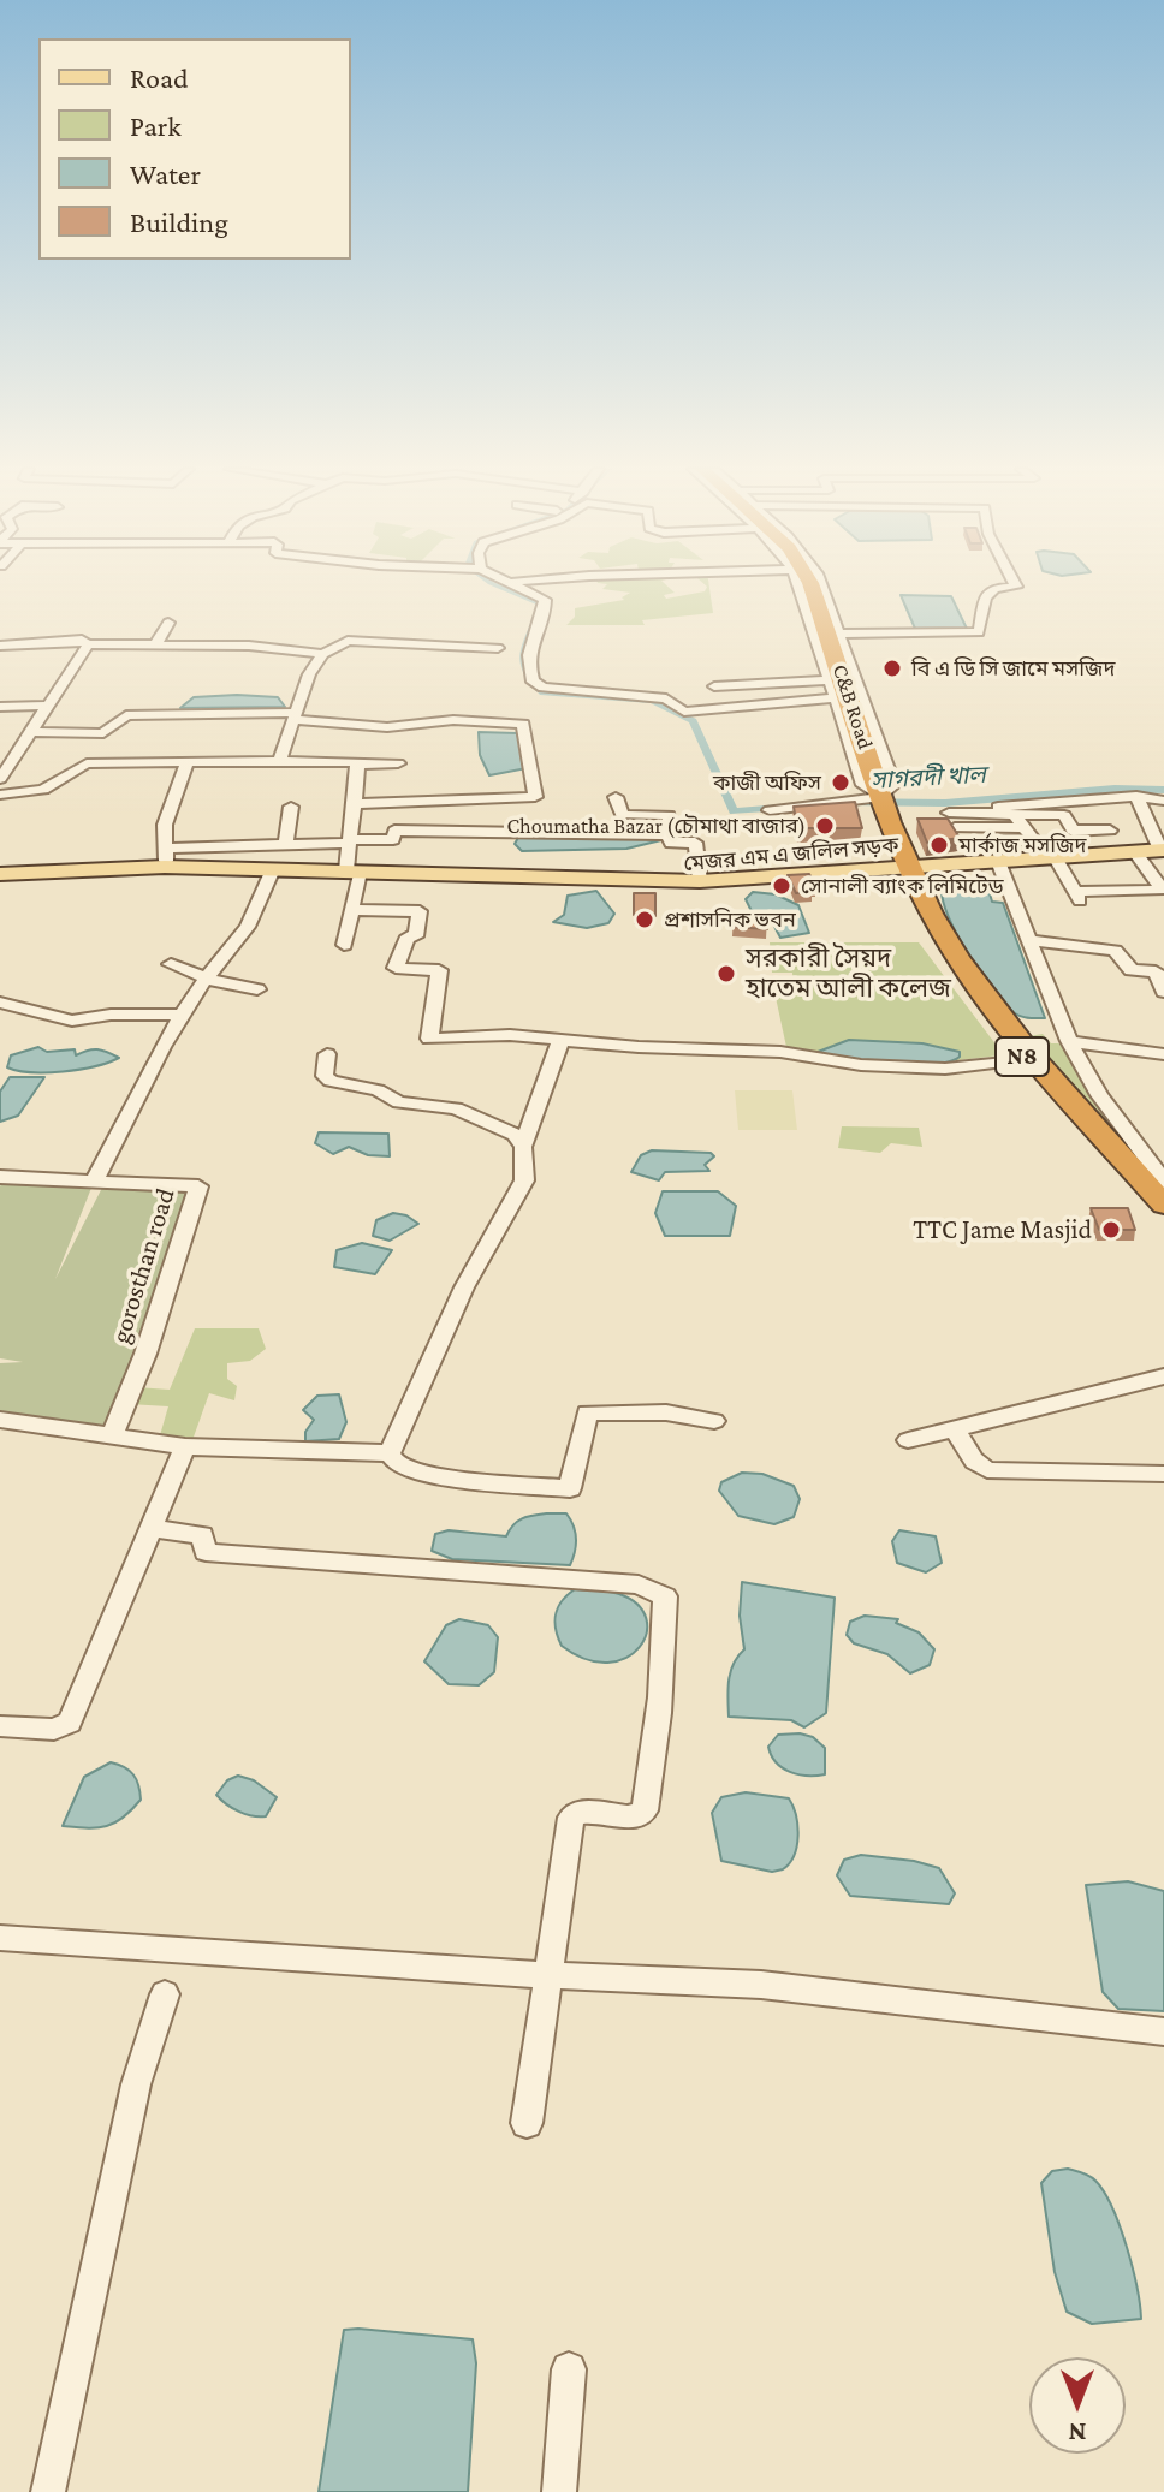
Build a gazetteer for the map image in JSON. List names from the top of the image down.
{
  "streets": {
    "highway": ["C&B Road", "N8"],
    "main road": ["মেজর এম এ জলিল সড়ক"],
    "street": ["gorosthan road"]
  },
  "crossings": [
    ["C&B Road", "মেজর এম এ জলিল সড়ক"]
  ],
  "water": ["সাগরদী খাল"],
  "places": [
    "বি এ ডি সি জামে মসজিদ",
    "কাজী অফিস",
    "Choumatha Bazar (চৌমাথা বাজার)",
    "মার্কাজ মসজিদ",
    "সোনালী ব্যাংক লিমিটেড",
    "প্রশাসনিক ভবন",
    "সরকারী সৈয়দ হাতেম আলী কলেজ",
    "TTC Jame Masjid"
  ],
  "legend": [
    "Road",
    "Park",
    "Water",
    "Building"
  ],
  "north": "bottom"
}
